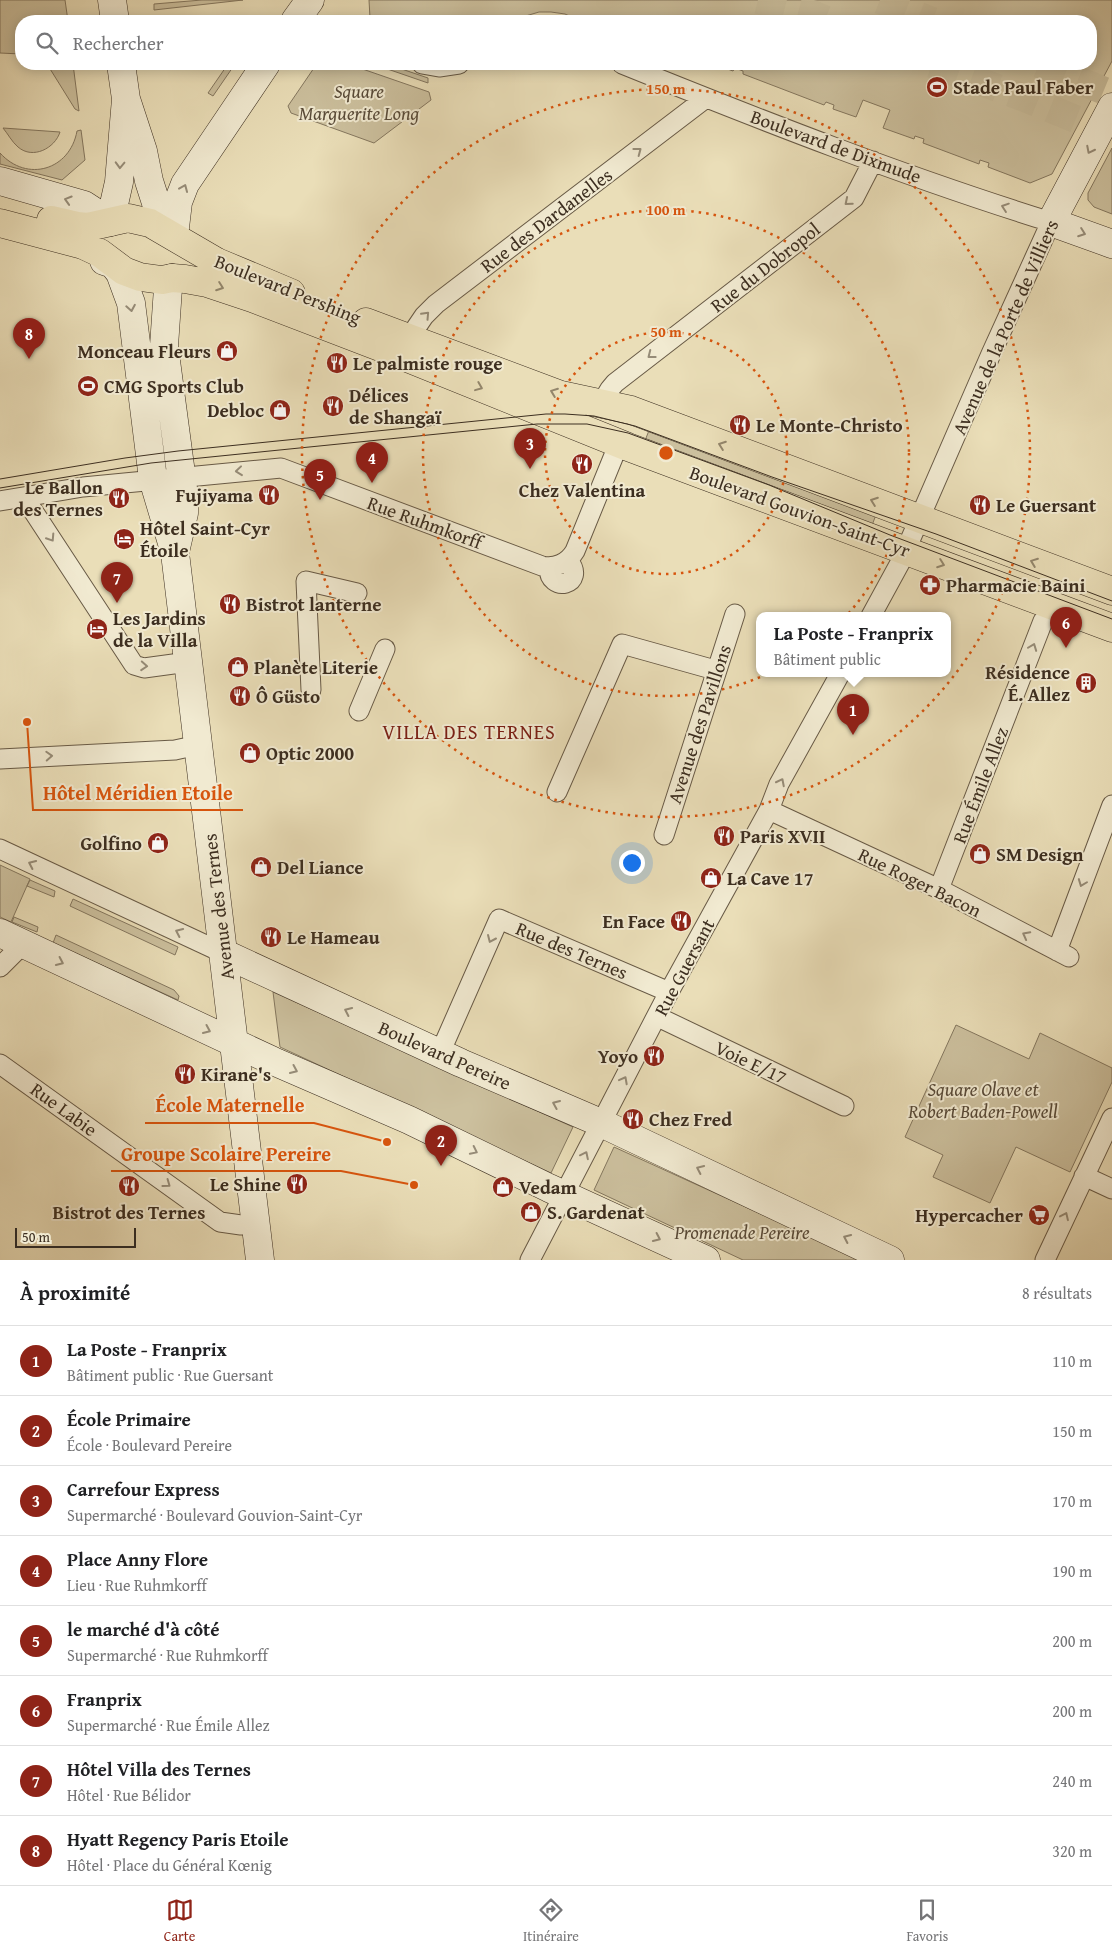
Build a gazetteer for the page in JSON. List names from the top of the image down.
{
  "streets": {
    "main road": [
      "Boulevard Pershing",
      "Avenue de la Porte de Villiers",
      "Boulevard Gouvion-Saint-Cyr",
      "Avenue des Ternes",
      "Boulevard Pereire"
    ],
    "street": [
      "Boulevard de Dixmude",
      "Rue des Dardanelles",
      "Rue du Dobropol",
      "Rue Ruhmkorff",
      "Avenue des Pavillons",
      "Rue Émile Allez",
      "Rue Roger Bacon",
      "Rue des Ternes",
      "Rue Guersant",
      "Voie E/17",
      "Rue Labie"
    ]
  },
  "crossings": [
    ["Boulevard de Dixmude", "Rue des Dardanelles"],
    ["Boulevard de Dixmude", "Rue du Dobropol"],
    ["Boulevard de Dixmude", "Avenue de la Porte de Villiers"],
    ["Rue des Dardanelles", "Boulevard Pershing"],
    ["Rue du Dobropol", "Boulevard Gouvion-Saint-Cyr"],
    ["Boulevard Pershing", "Boulevard Gouvion-Saint-Cyr"],
    ["Boulevard Pershing", "Avenue des Ternes"],
    ["Avenue de la Porte de Villiers", "Boulevard Gouvion-Saint-Cyr"],
    ["Boulevard Gouvion-Saint-Cyr", "Rue Ruhmkorff"],
    ["Boulevard Gouvion-Saint-Cyr", "Rue Émile Allez"],
    ["Rue Ruhmkorff", "Avenue des Ternes"],
    ["Rue Émile Allez", "Rue Roger Bacon"],
    ["Rue Roger Bacon", "Rue Guersant"],
    ["Avenue des Ternes", "Boulevard Pereire"],
    ["Avenue des Ternes", "Rue Labie"],
    ["Rue des Ternes", "Rue Guersant"],
    ["Rue des Ternes", "Boulevard Pereire"],
    ["Rue Guersant", "Boulevard Pereire"],
    ["Rue Guersant", "Voie E/17"]
  ],
  "one_way": [
    "Boulevard de Dixmude",
    "Rue des Dardanelles",
    "Rue du Dobropol",
    "Rue Émile Allez",
    "Rue Guersant",
    "Boulevard Pereire",
    "Rue Labie"
  ],
  "districts": ["VILLA DES TERNES"],
  "parks": ["Square Marguerite Long", "Square Olave et Robert Baden-Powell", "Promenade Pereire"],
  "places": {
    "sports": ["Stade Paul Faber", "CMG Sports Club"],
    "shop": [
      "Monceau Fleurs",
      "Debloc",
      "Planète Literie",
      "Optic 2000",
      "Golfino",
      "SM Design",
      "Del Liance",
      "La Cave 17",
      "Vedam",
      "S. Gardenat"
    ],
    "restaurant": [
      "Le palmiste rouge",
      "Délices de Shangaï",
      "Le Monte-Christo",
      "Chez Valentina",
      "Fujiyama",
      "Le Ballon des Ternes",
      "Le Guersant",
      "Bistrot lanterne",
      "Ô Güsto",
      "Paris XVII",
      "En Face",
      "Le Hameau",
      "Yoyo",
      "Kirane's",
      "Chez Fred",
      "Le Shine",
      "Bistrot des Ternes"
    ],
    "hotel": ["Hôtel Saint-Cyr Étoile", "Les Jardins de la Villa"],
    "pharmacy": ["Pharmacie Baini"],
    "building": ["Résidence É. Allez"],
    "other": ["Hôtel Méridien Etoile", "École Maternelle", "Groupe Scolaire Pereire"],
    "supermarket": ["Hypercacher"]
  },
  "scale_bar": "50 m",
  "page": {
    "search": "Rechercher",
    "pins": [
      "8",
      "3",
      "4",
      "5",
      "7",
      "6",
      "1",
      "2"
    ],
    "popup": ["La Poste - Franprix", "Bâtiment public"],
    "scale": "50 m",
    "heading": ["À proximité", "8 résultats"],
    "list": [
      {
        "mark": "1",
        "name": "La Poste - Franprix",
        "note": "Bâtiment public · Rue Guersant",
        "value": "110 m"
      },
      {
        "mark": "2",
        "name": "École Primaire",
        "note": "École · Boulevard Pereire",
        "value": "150 m"
      },
      {
        "mark": "3",
        "name": "Carrefour Express",
        "note": "Supermarché · Boulevard Gouvion-Saint-Cyr",
        "value": "170 m"
      },
      {
        "mark": "4",
        "name": "Place Anny Flore",
        "note": "Lieu · Rue Ruhmkorff",
        "value": "190 m"
      },
      {
        "mark": "5",
        "name": "le marché d'à côté",
        "note": "Supermarché · Rue Ruhmkorff",
        "value": "200 m"
      },
      {
        "mark": "6",
        "name": "Franprix",
        "note": "Supermarché · Rue Émile Allez",
        "value": "200 m"
      },
      {
        "mark": "7",
        "name": "Hôtel Villa des Ternes",
        "note": "Hôtel · Rue Bélidor",
        "value": "240 m"
      },
      {
        "mark": "8",
        "name": "Hyatt Regency Paris Etoile",
        "note": "Hôtel · Place du Général Kœnig",
        "value": "320 m"
      }
    ],
    "nav": ["Carte", "Itinéraire", "Favoris"]
  },
  "rings": ["150 m", "100 m", "50 m"]
}
